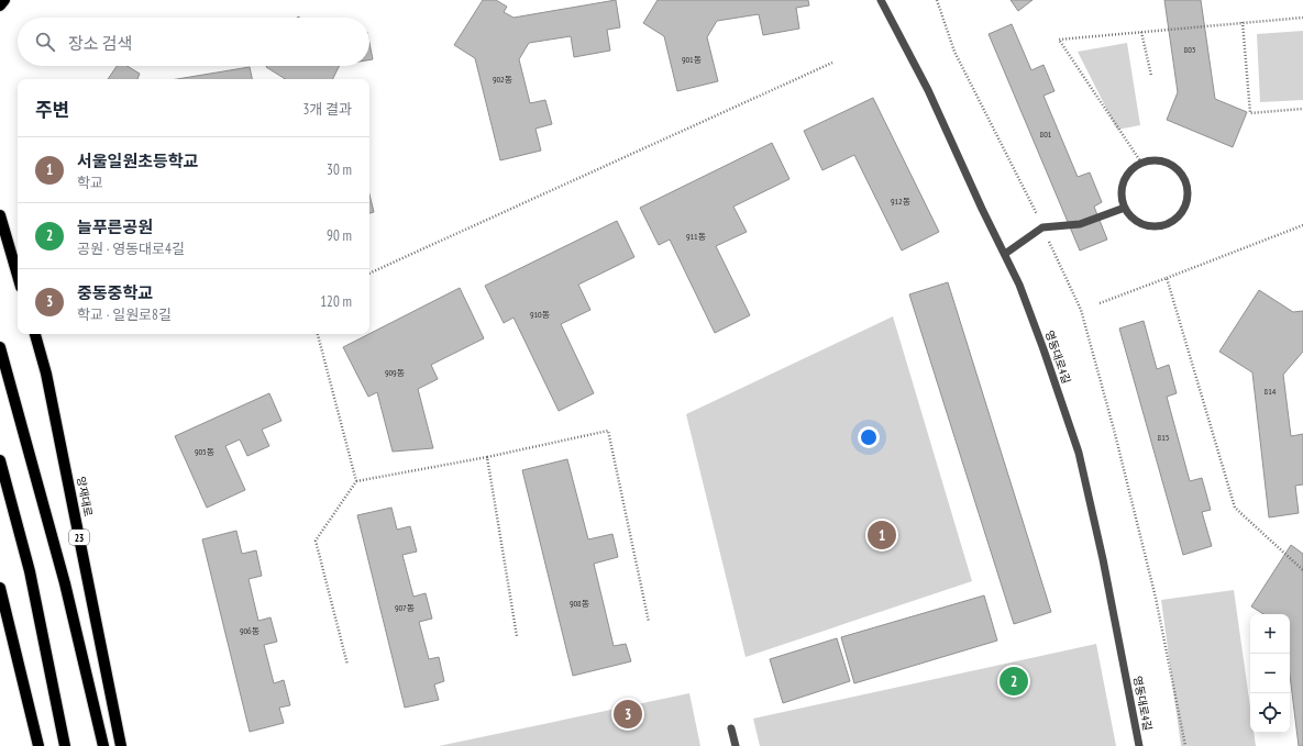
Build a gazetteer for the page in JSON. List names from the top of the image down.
{
  "streets": {
    "main road": ["양재대로", "23"],
    "street": ["영동대로4길"]
  },
  "house_numbers": [
    "803",
    "901동",
    "902동",
    "801",
    "912동",
    "911동",
    "910동",
    "909동",
    "814",
    "815",
    "905동",
    "908동",
    "907동",
    "906동"
  ],
  "page": {
    "search": "장소 검색",
    "heading": ["주변", "3개 결과"],
    "list": [
      {
        "mark": "1",
        "name": "서울일원초등학교",
        "note": "학교",
        "value": "30 m"
      },
      {
        "mark": "2",
        "name": "늘푸른공원",
        "note": "공원 · 영동대로4길",
        "value": "90 m"
      },
      {
        "mark": "3",
        "name": "중동중학교",
        "note": "학교 · 일원로8길",
        "value": "120 m"
      }
    ],
    "pins": ["1", "2", "3"],
    "map_buttons": ["+", "−"]
  }
}
